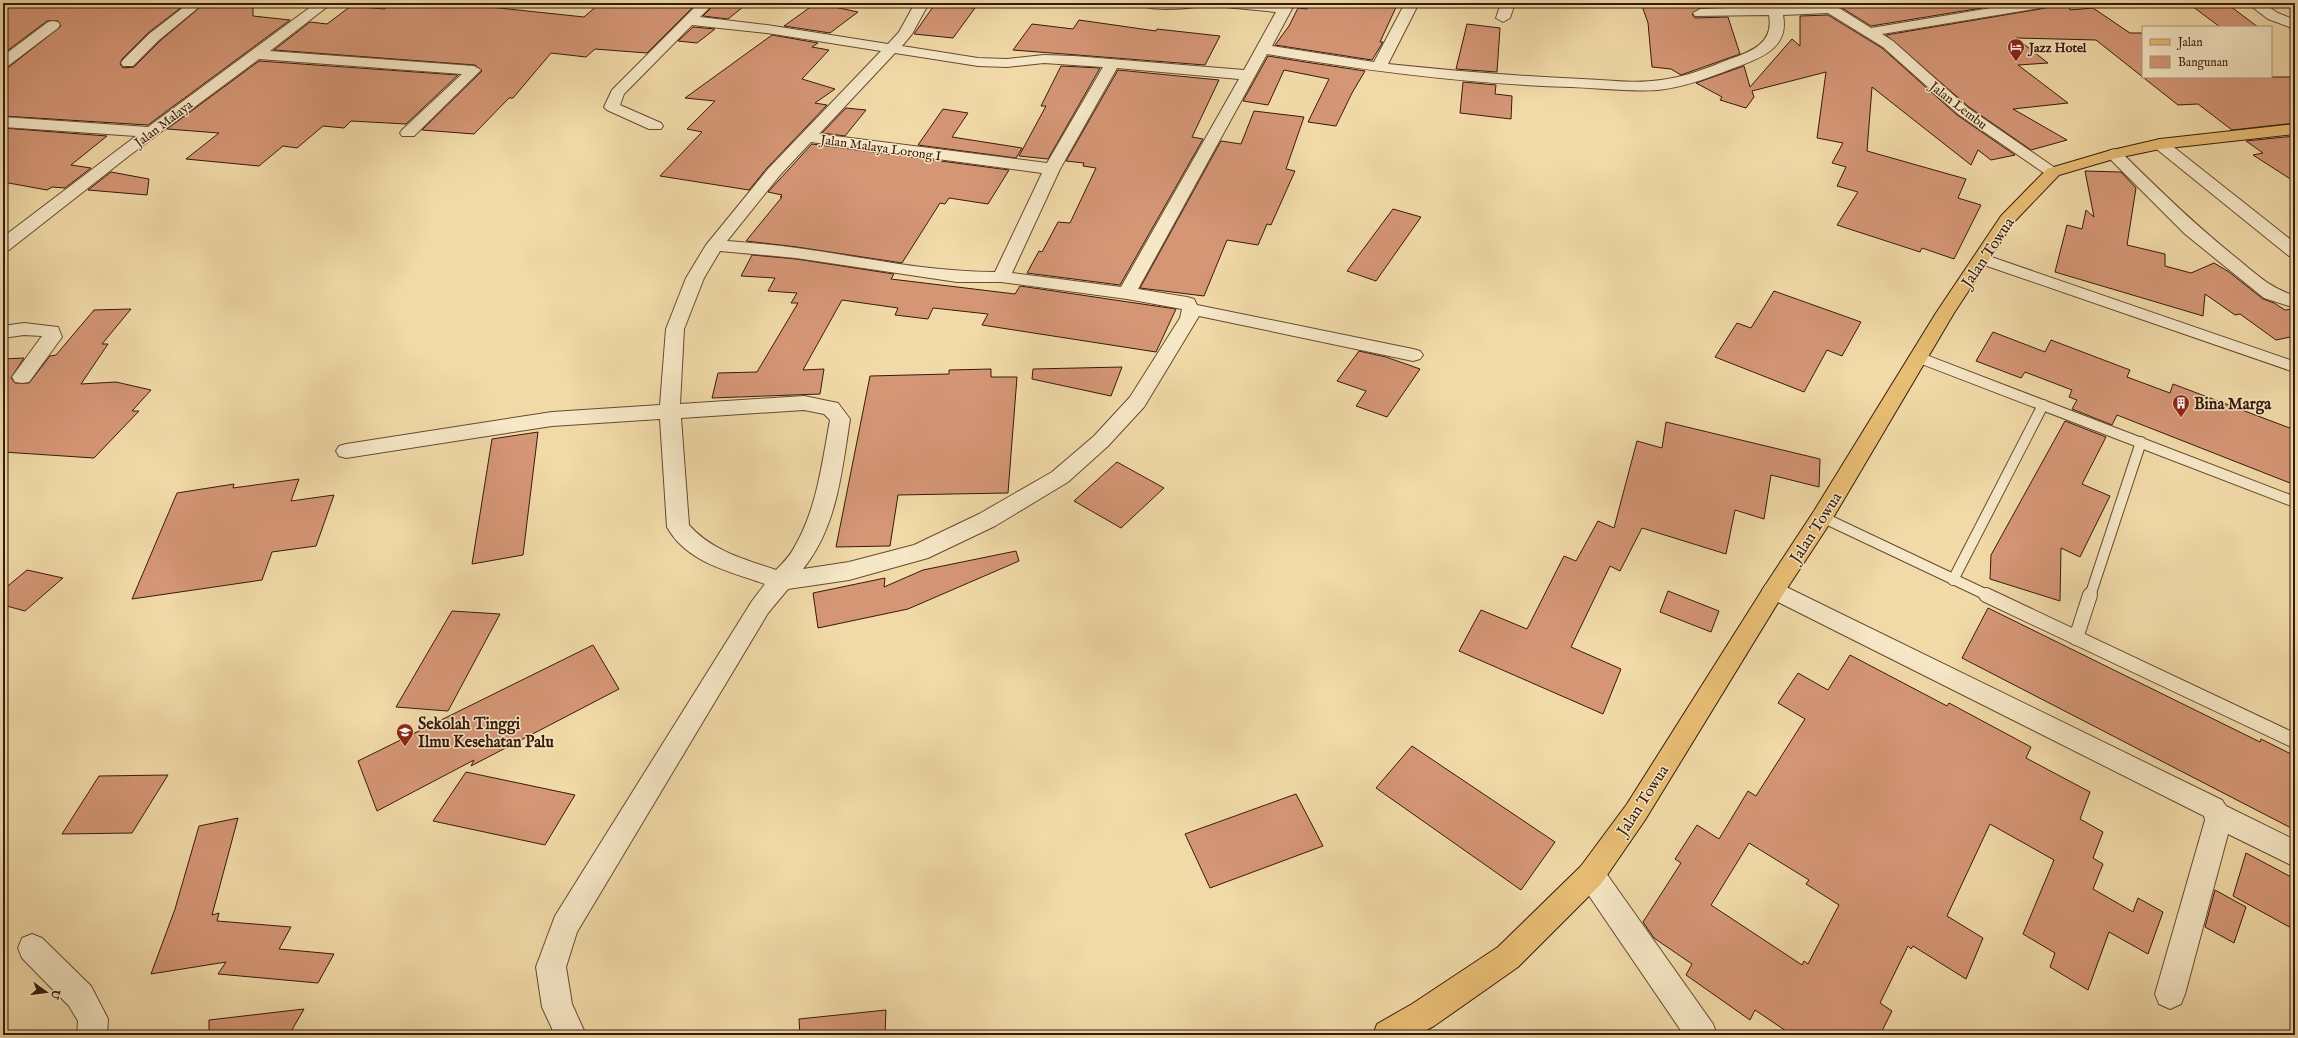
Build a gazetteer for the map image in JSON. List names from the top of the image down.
{
  "streets": {
    "main road": ["Jalan Towua"],
    "street": ["Jalan Lembu", "Jalan Malaya", "Jalan Malaya Lorong I"]
  },
  "crossings": [
    ["Jalan Lembu", "Jalan Towua"]
  ],
  "places": {
    "hotel": ["Jazz Hotel"],
    "building": ["Bina Marga"],
    "school or university": ["Sekolah Tinggi Ilmu Kesehatan Palu"]
  },
  "legend": ["Jalan", "Bangunan"],
  "north": "right"
}
